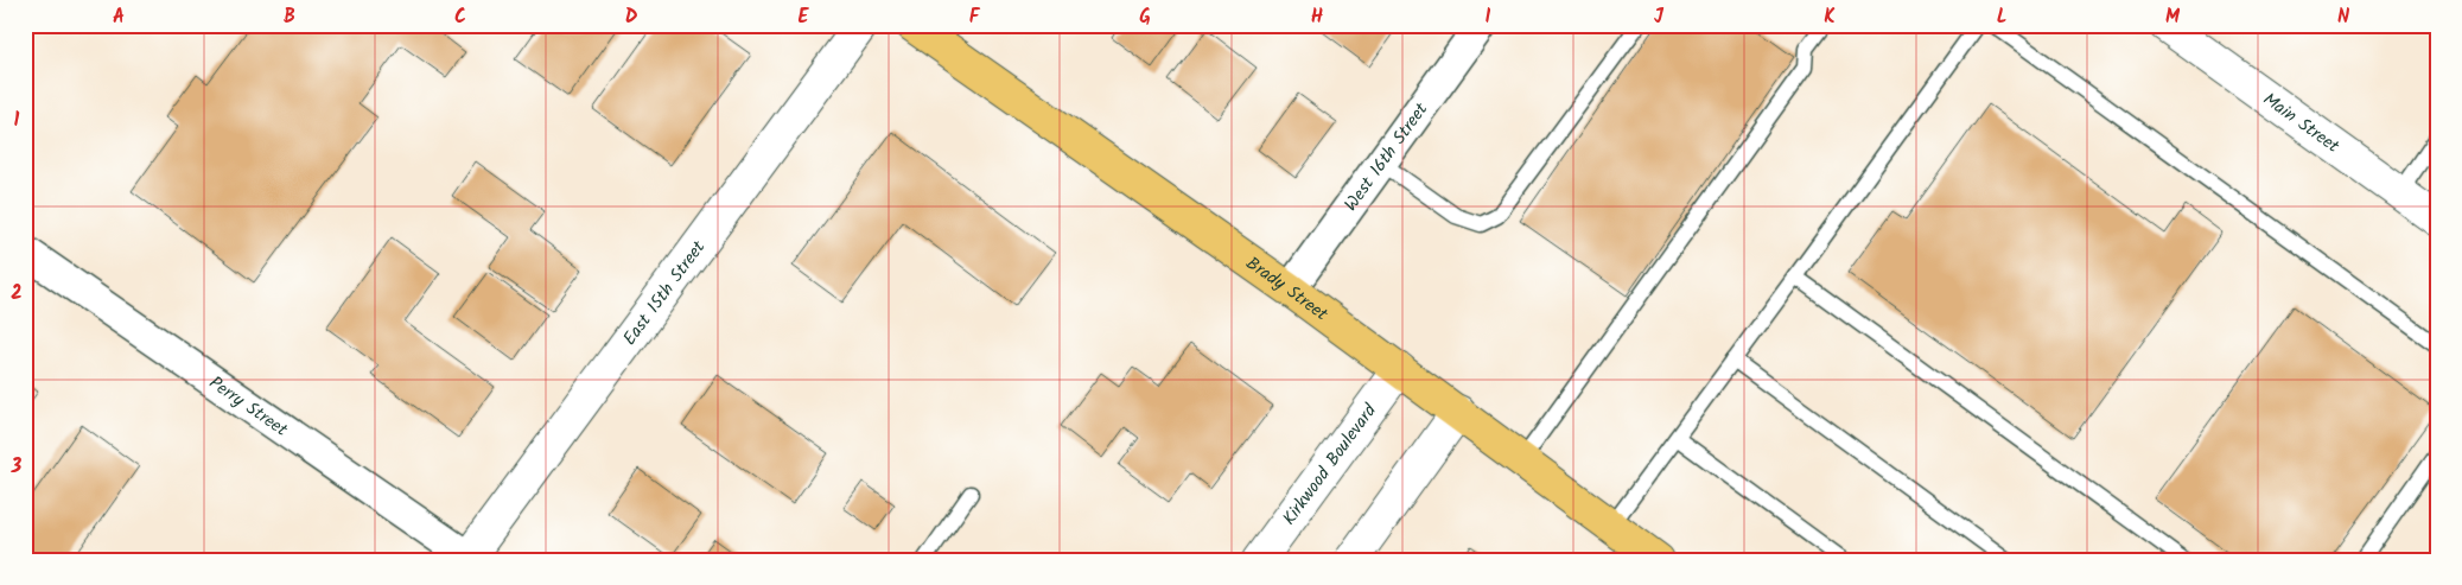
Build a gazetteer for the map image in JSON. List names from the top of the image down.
{
  "streets": {
    "highway": ["Brady Street"],
    "street": [
      "Main Street",
      "West 16th Street",
      "East 15th Street",
      "Perry Street",
      "Kirkwood Boulevard"
    ]
  },
  "crossings": [
    ["West 16th Street", "Brady Street"],
    ["Brady Street", "Kirkwood Boulevard"],
    ["East 15th Street", "Perry Street"]
  ],
  "grid": {
    "columns": [
      "A",
      "B",
      "C",
      "D",
      "E",
      "F",
      "G",
      "H",
      "I",
      "J",
      "K",
      "L",
      "M",
      "N"
    ],
    "rows": ["1", "2", "3"]
  }
}
